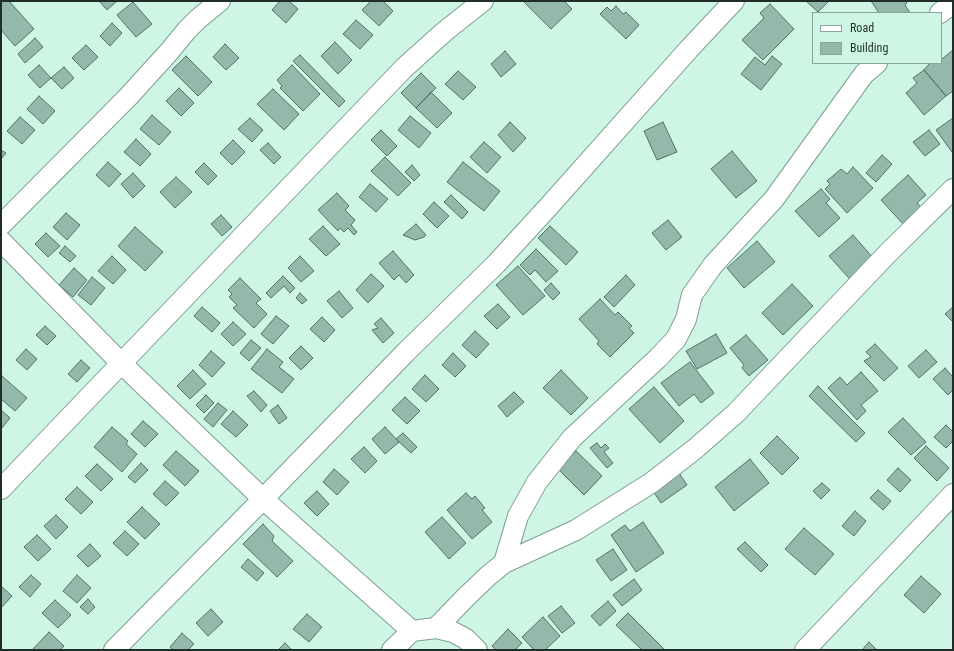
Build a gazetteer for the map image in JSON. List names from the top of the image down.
{
  "legend": ["Road", "Building"]
}
